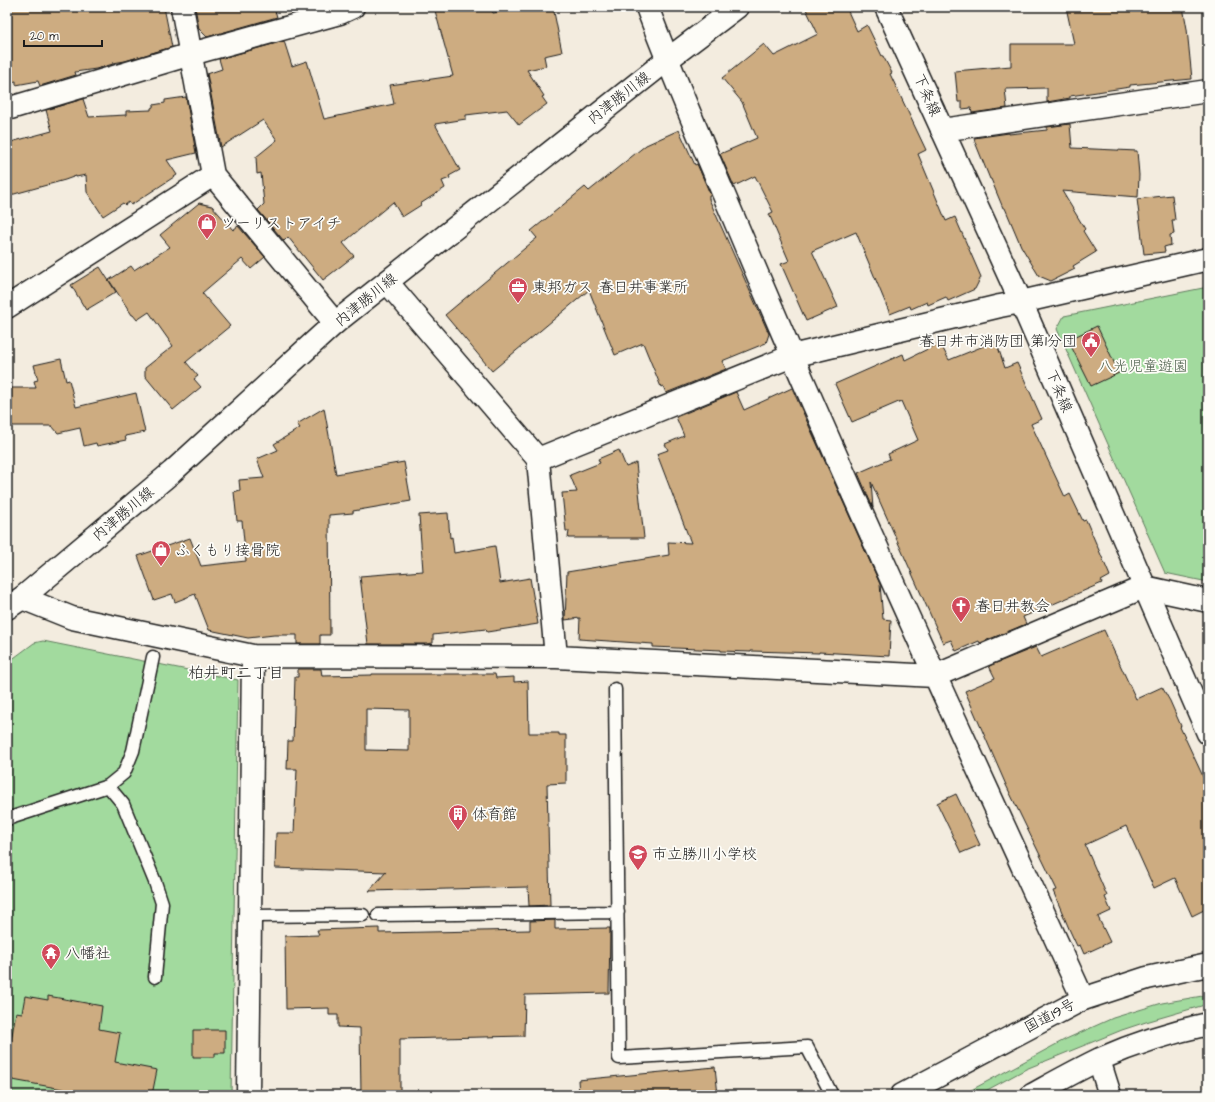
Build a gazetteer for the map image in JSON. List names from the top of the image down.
{
  "streets": {
    "main road": ["下条線", "内津勝川線", "国道19号"]
  },
  "districts": ["柏井町二丁目"],
  "parks": ["八光児童遊園"],
  "places": {
    "shop": ["ツーリストアイチ", "ふくもり接骨院"],
    "office": ["東邦ガス 春日井事業所"],
    "public building": ["春日井市消防団 第1分団"],
    "church": ["春日井教会"],
    "building": ["体育館"],
    "school or university": ["市立勝川小学校"],
    "temple": ["八幡社"]
  },
  "scale_bar": "20 m"
}
